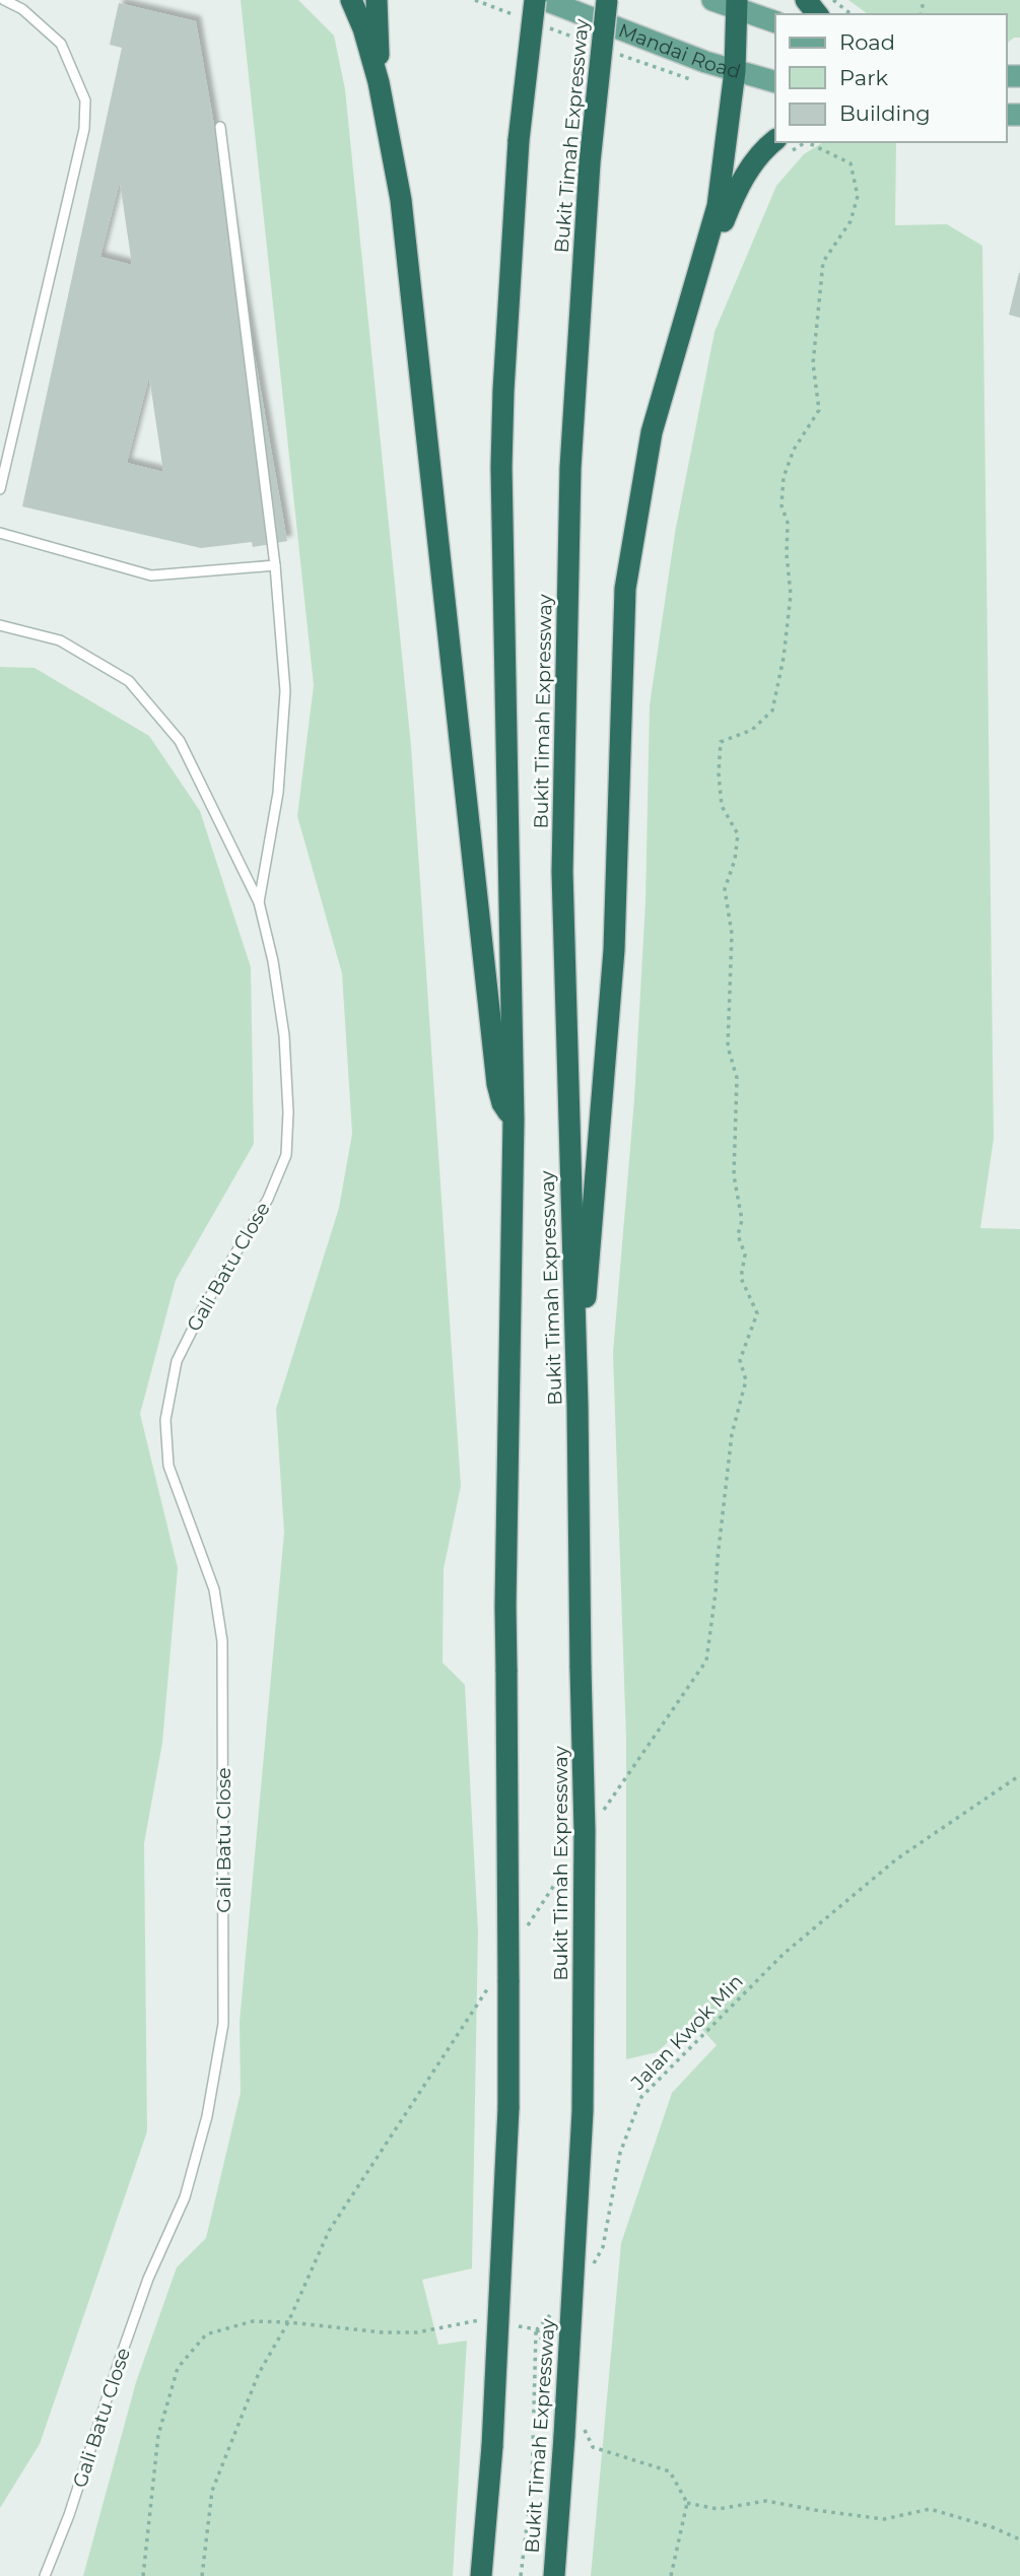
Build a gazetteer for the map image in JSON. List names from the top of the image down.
{
  "streets": {
    "highway": ["Bukit Timah Expressway"],
    "main road": ["Mandai Road"],
    "lane": ["Gali Batu Close"],
    "path": ["Jalan Kwok Min"]
  },
  "legend": ["Road", "Park", "Building"]
}
